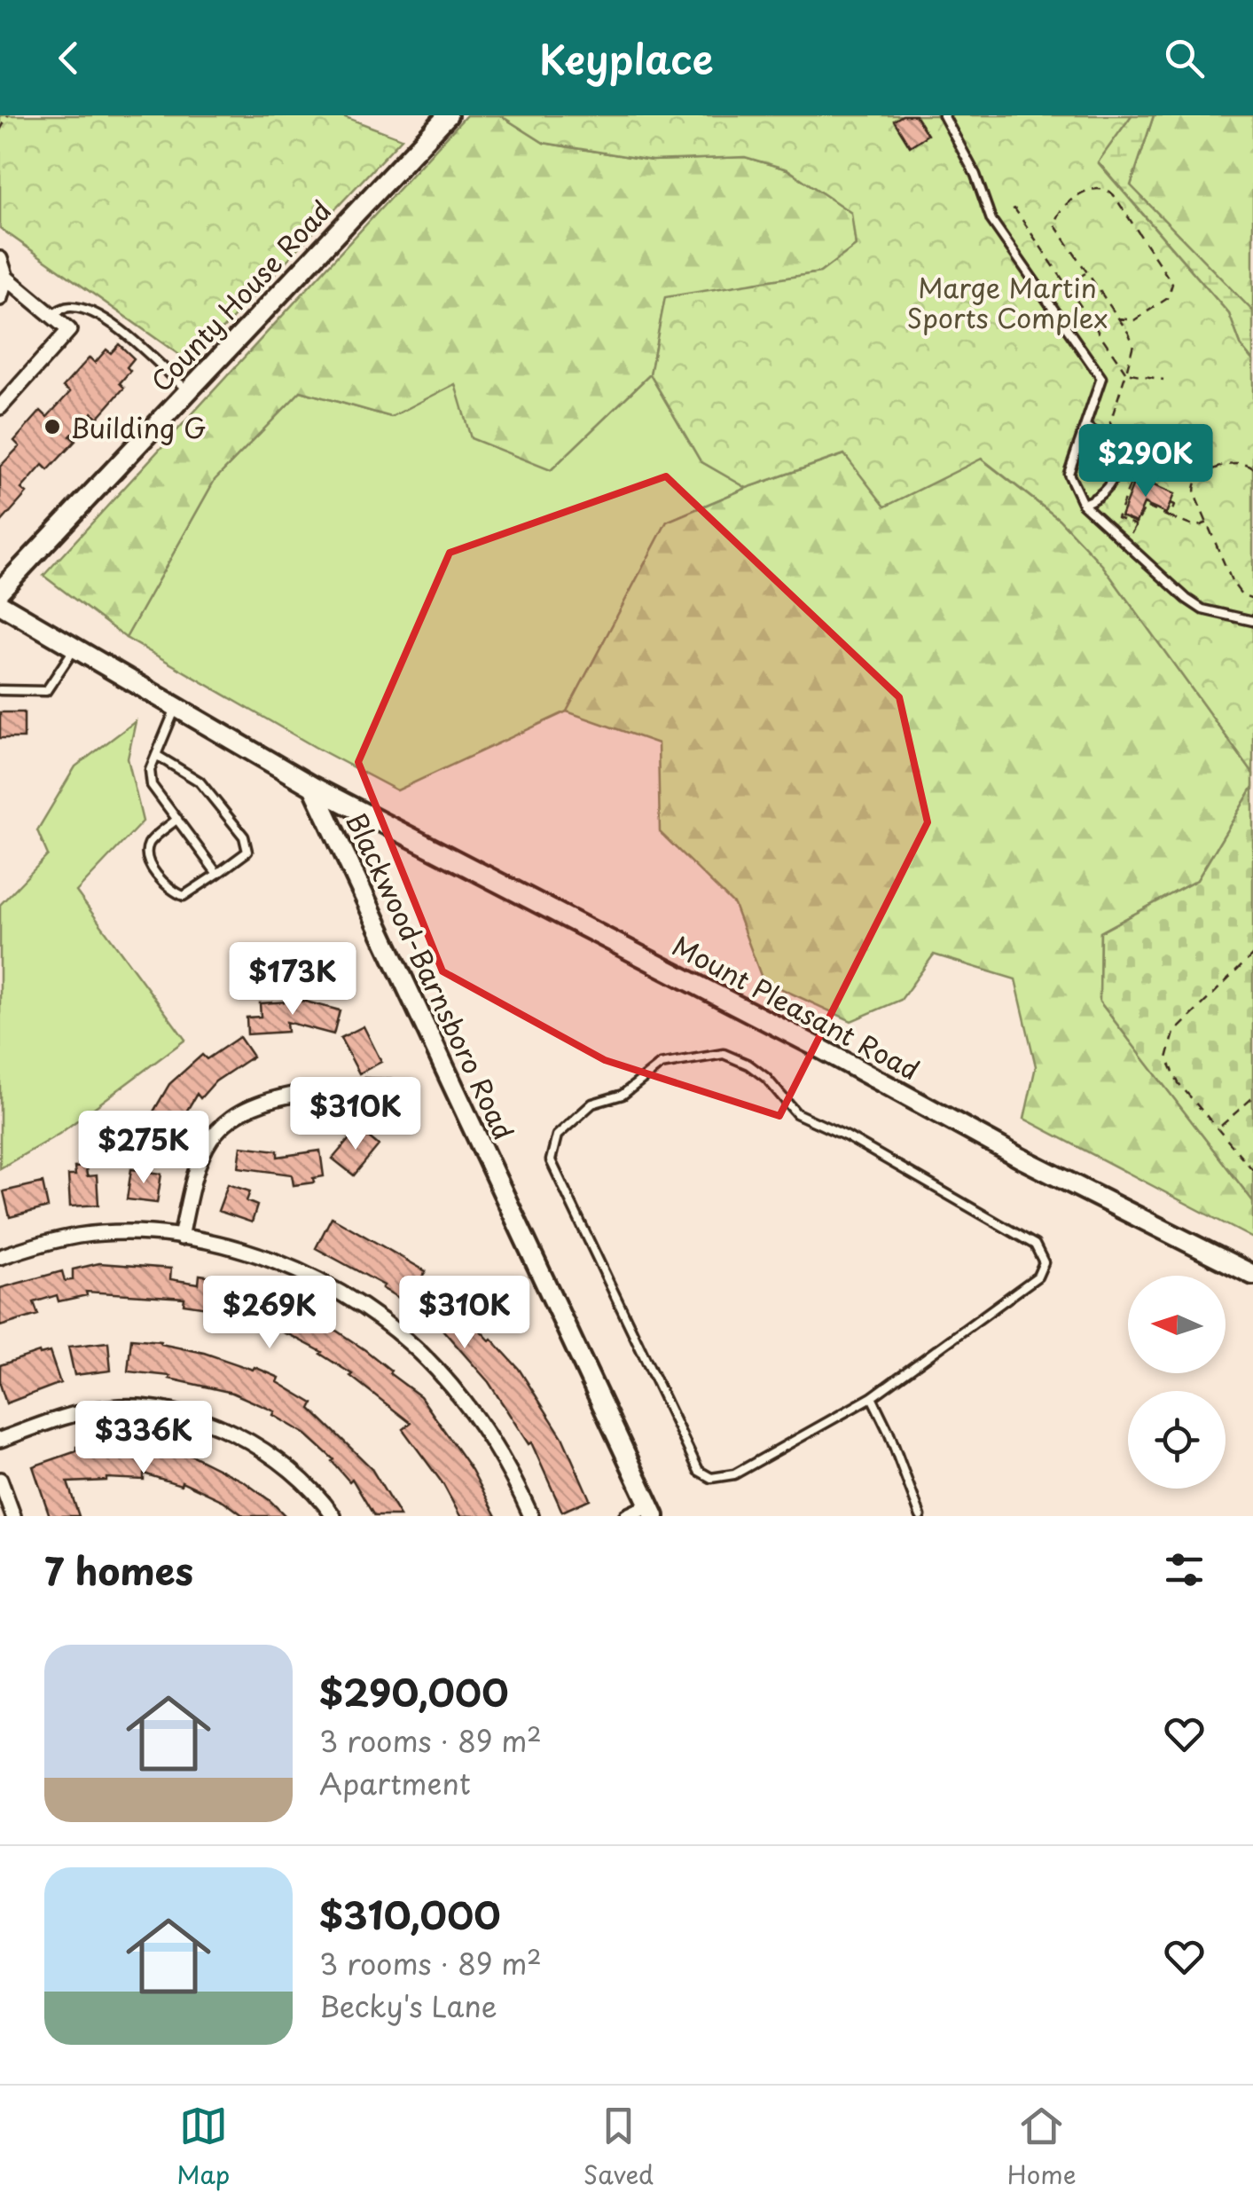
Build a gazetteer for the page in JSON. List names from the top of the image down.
{
  "streets": {
    "main road": ["County House Road", "Blackwood-Barnsboro Road", "Mount Pleasant Road"]
  },
  "crossings": [
    ["Blackwood-Barnsboro Road", "Mount Pleasant Road"]
  ],
  "parks": ["Marge Martin Sports Complex"],
  "places": ["Building G"],
  "north": "left",
  "page": {
    "header": "Keyplace",
    "price": [
      "$290K",
      "$173K",
      "$310K",
      "$275K",
      "$269K",
      "$310K",
      "$336K"
    ],
    "heading": "7 homes",
    "list": [
      {
        "name": "$290,000",
        "note": "3 rooms · 89 m² · Apartment"
      },
      {
        "name": "$310,000",
        "note": "3 rooms · 89 m² · Becky's Lane"
      }
    ],
    "tabs": ["Map", "Saved", "Home"]
  }
}
